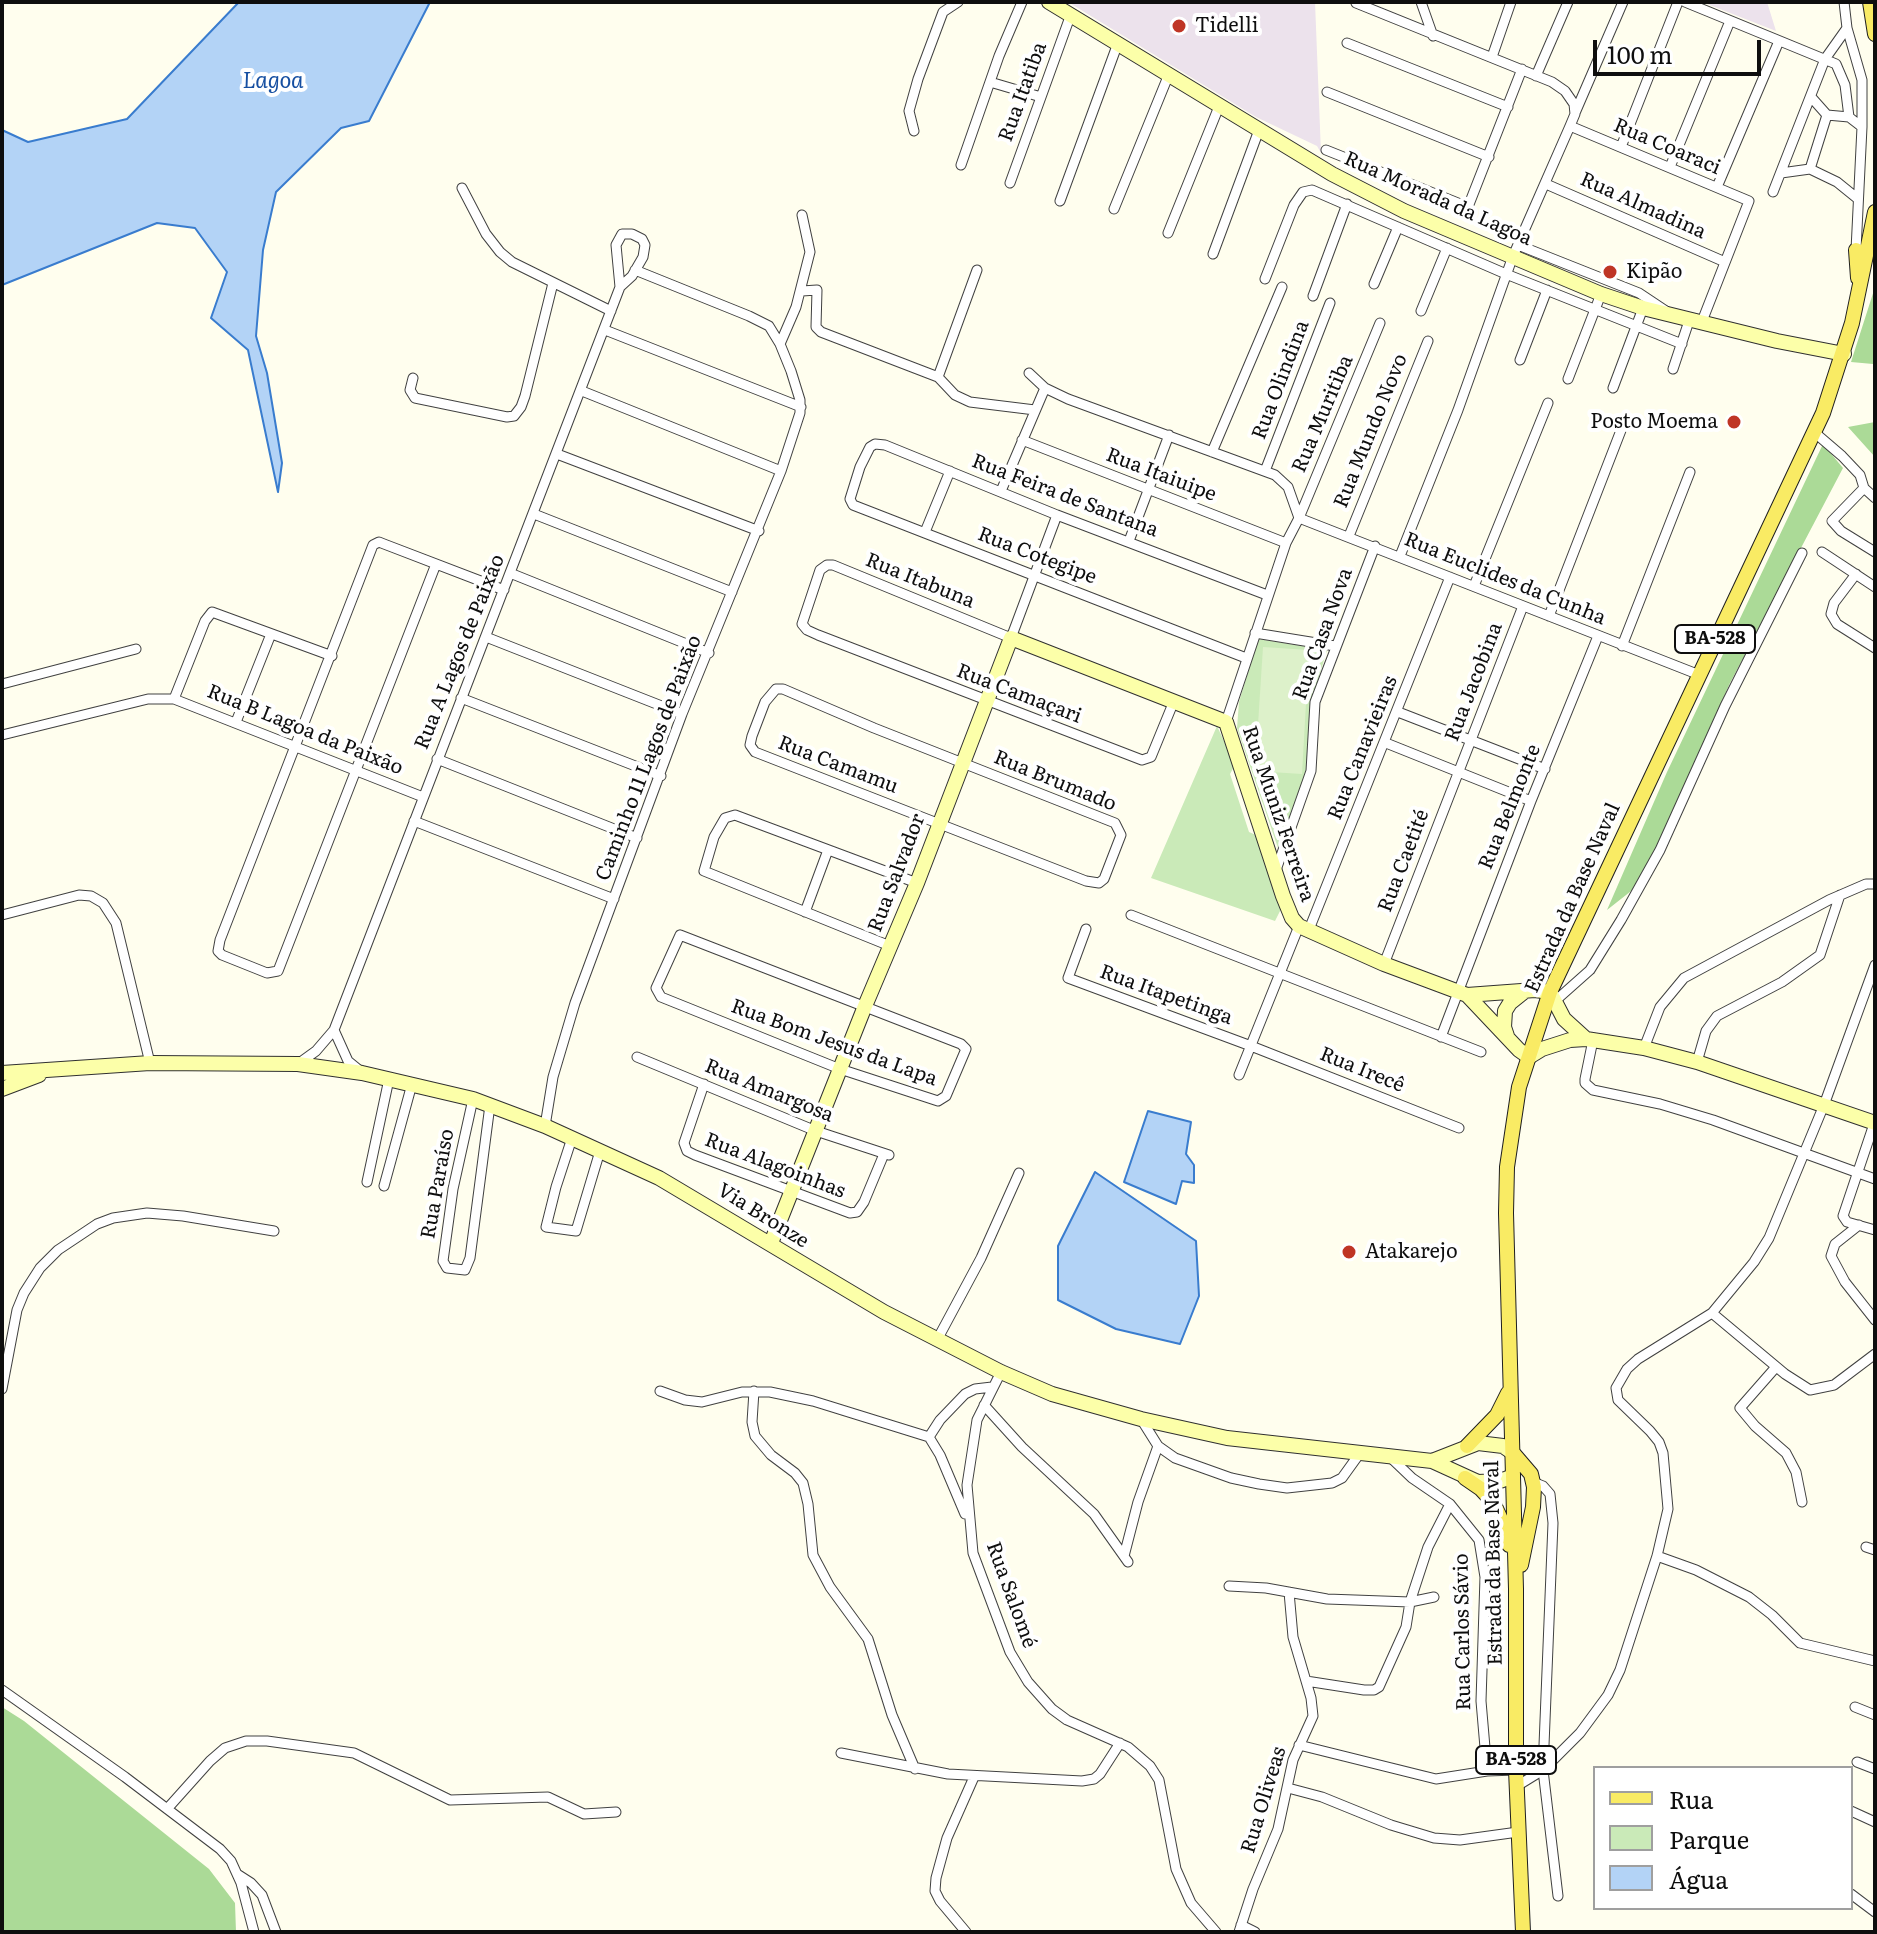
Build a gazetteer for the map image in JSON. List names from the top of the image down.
{
  "streets": {
    "main road": ["BA-528", "Estrada da Base Naval"],
    "street": [
      "Rua Itatiba",
      "Rua Coaraci",
      "Rua Morada da Lagoa",
      "Rua Almadina",
      "Rua Olindina",
      "Rua Muritiba",
      "Rua Mundo Novo",
      "Rua Itaiuipe",
      "Rua Feira de Santana",
      "Rua Cotegipe",
      "Rua Euclides da Cunha",
      "Rua Itabuna",
      "Rua Casa Nova",
      "Rua A Lagos de Paixão",
      "Rua Jacobina",
      "Rua Camaçari",
      "Rua B Lagoa da Paixão",
      "Rua Canavieiras",
      "Caminho 11 Lagos de Paixão",
      "Rua Camamu",
      "Rua Brumado",
      "Rua Belmonte",
      "Rua Muniz Ferreira",
      "Rua Caetité",
      "Rua Salvador",
      "Rua Itapetinga",
      "Rua Bom Jesus da Lapa",
      "Rua Irecê",
      "Rua Amargosa",
      "Rua Alagoinhas",
      "Rua Paraíso",
      "Via Bronze",
      "Rua Salomé",
      "Rua Carlos Sávio",
      "Rua Oliveas"
    ]
  },
  "crossings": [
    ["Rua Itatiba", "Rua Morada da Lagoa"],
    ["Rua Coaraci", "Rua Almadina"],
    ["Rua Morada da Lagoa", "Rua Almadina"],
    ["Rua Morada da Lagoa", "Estrada da Base Naval"],
    ["Rua Muritiba", "Rua Euclides da Cunha"],
    ["Rua Muritiba", "Rua Muniz Ferreira"],
    ["Rua Mundo Novo", "Rua Euclides da Cunha"],
    ["Rua Itaiuipe", "Rua Muniz Ferreira"],
    ["Rua Feira de Santana", "Rua Cotegipe"],
    ["Rua Feira de Santana", "Rua Muniz Ferreira"],
    ["Rua Feira de Santana", "Rua Salvador"],
    ["Rua Cotegipe", "Rua Muniz Ferreira"],
    ["Rua Cotegipe", "Rua Salvador"],
    ["Rua Euclides da Cunha", "Rua Casa Nova"],
    ["Rua Euclides da Cunha", "Rua Jacobina"],
    ["Rua Euclides da Cunha", "Rua Canavieiras"],
    ["Rua Euclides da Cunha", "Rua Belmonte"],
    ["Rua Euclides da Cunha", "Rua Muniz Ferreira"],
    ["Rua Euclides da Cunha", "Estrada da Base Naval"],
    ["Rua Itabuna", "Rua Camaçari"],
    ["Rua Itabuna", "Rua Muniz Ferreira"],
    ["Rua Itabuna", "Rua Salvador"],
    ["Rua Casa Nova", "Rua Muniz Ferreira"],
    ["Rua A Lagos de Paixão", "Rua B Lagoa da Paixão"],
    ["Rua A Lagos de Paixão", "Via Bronze"],
    ["Rua Jacobina", "Rua Caetité"],
    ["Rua Camaçari", "Rua Muniz Ferreira"],
    ["Rua Camaçari", "Rua Salvador"],
    ["Rua Canavieiras", "Rua Muniz Ferreira"],
    ["Rua Canavieiras", "Rua Itapetinga"],
    ["Rua Canavieiras", "Rua Irecê"],
    ["Caminho 11 Lagos de Paixão", "Via Bronze"],
    ["Rua Camamu", "Rua Brumado"],
    ["Rua Camamu", "Rua Salvador"],
    ["Rua Brumado", "Rua Salvador"],
    ["Rua Belmonte", "Rua Muniz Ferreira"],
    ["Rua Muniz Ferreira", "Rua Caetité"],
    ["Rua Muniz Ferreira", "Rua Salvador"],
    ["Rua Muniz Ferreira", "Estrada da Base Naval"],
    ["Rua Salvador", "Rua Bom Jesus da Lapa"],
    ["Rua Salvador", "Rua Amargosa"],
    ["Rua Salvador", "Rua Alagoinhas"],
    ["Rua Salvador", "Via Bronze"],
    ["Estrada da Base Naval", "Via Bronze"],
    ["Rua Itapetinga", "Rua Irecê"],
    ["Rua Amargosa", "Rua Alagoinhas"],
    ["Rua Paraíso", "Via Bronze"],
    ["Via Bronze", "Rua Salomé"],
    ["Via Bronze", "Rua Carlos Sávio"]
  ],
  "water": ["Lagoa"],
  "places": [
    "Tidelli",
    "Kipão",
    "Posto Moema",
    "Atakarejo"
  ],
  "legend": ["Rua", "Parque", "Água"],
  "scale_bar": "100 m"
}
